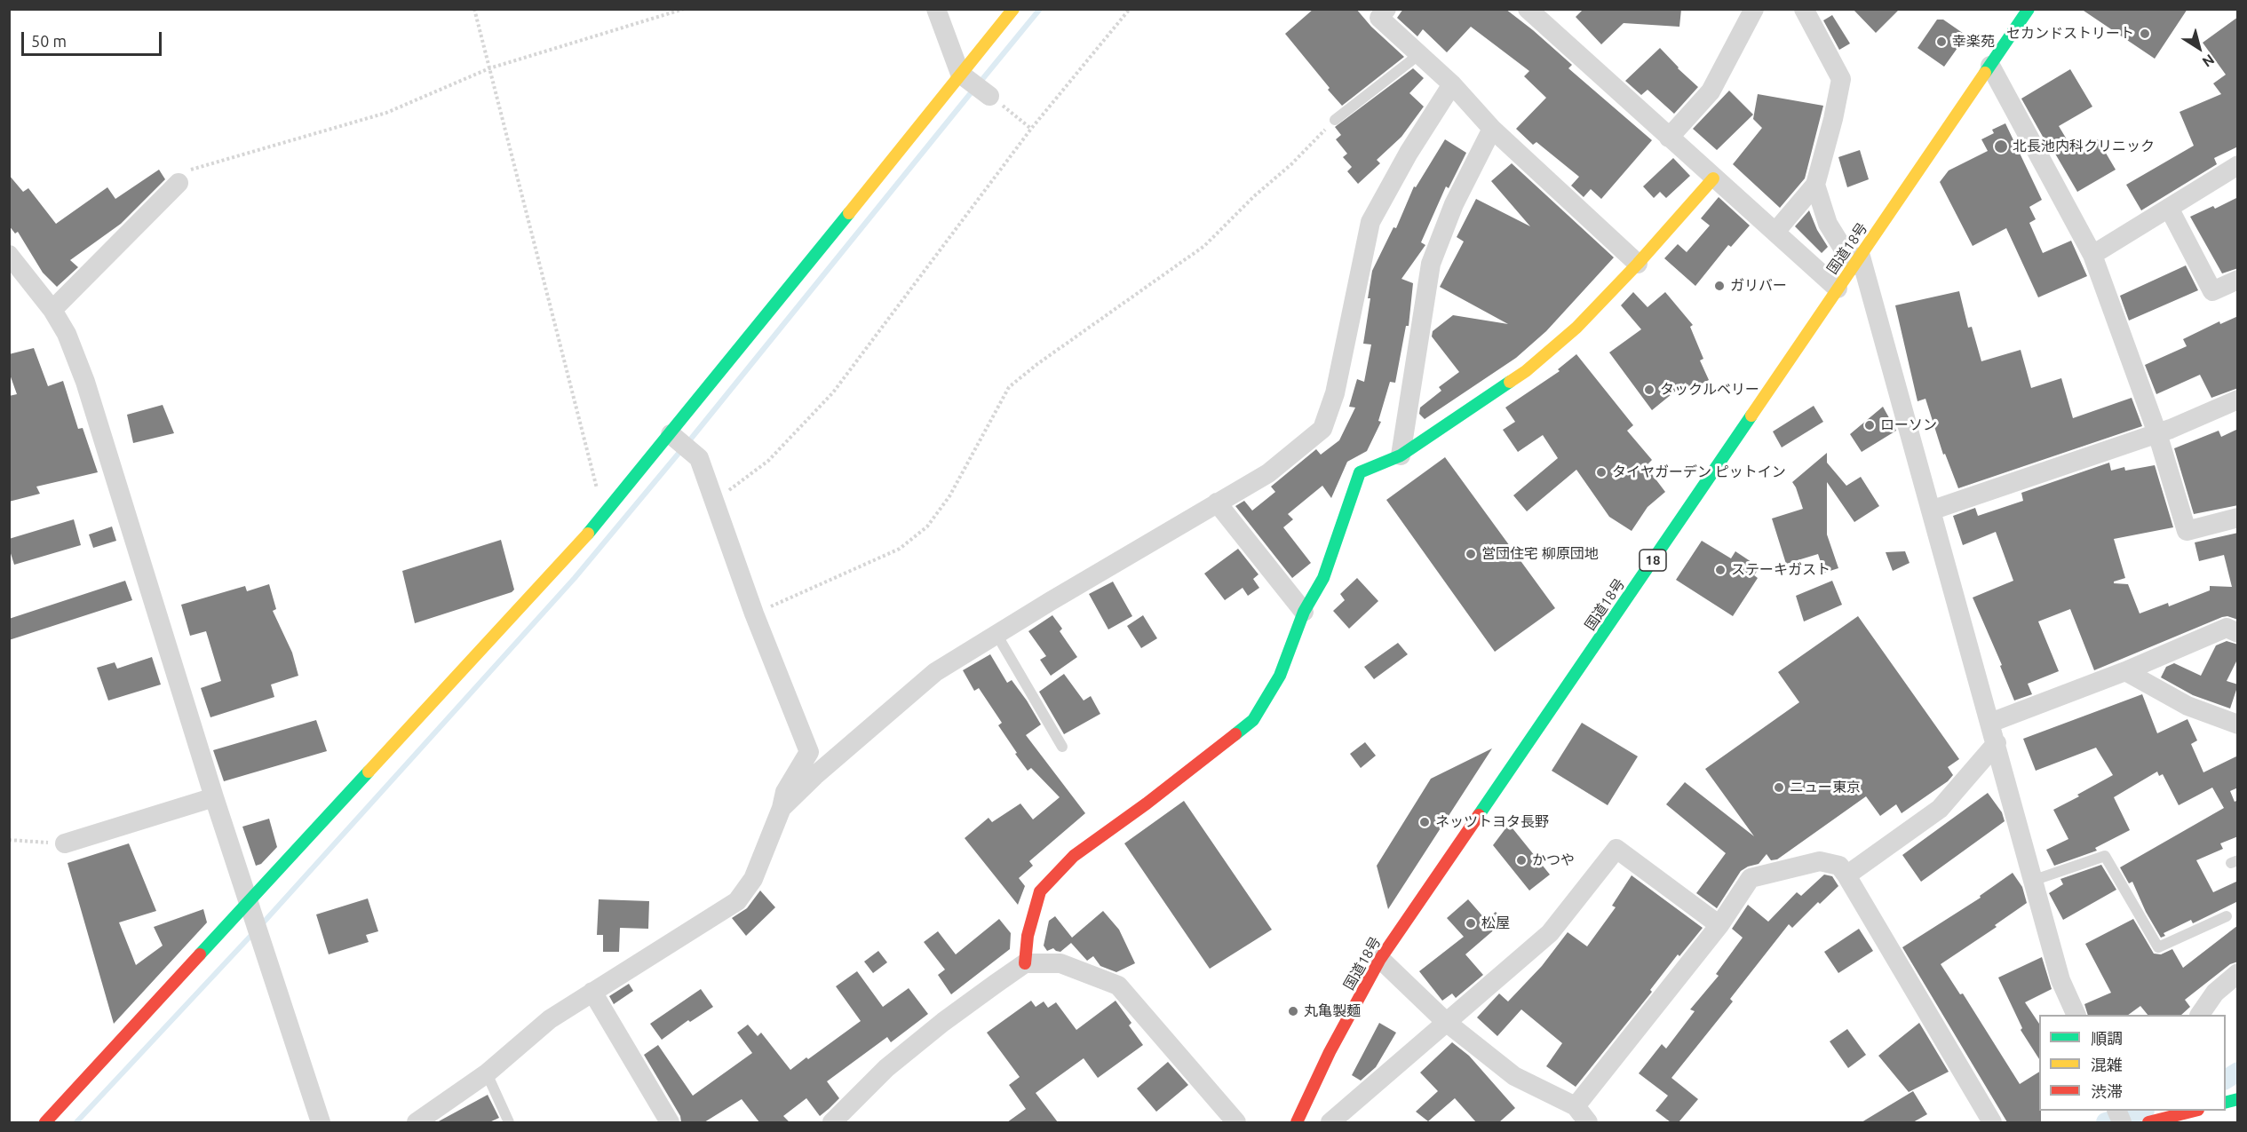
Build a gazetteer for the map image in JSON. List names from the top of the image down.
{
  "streets": {
    "main road": ["国道18号", "18"]
  },
  "places": [
    "セカンドストリート",
    "幸楽苑",
    "北長池内科クリニック",
    "ガリバー",
    "タックルベリー",
    "ローソン",
    "タイヤガーデン ピットイン",
    "営団住宅 柳原団地",
    "ステーキガスト",
    "ニュー東京",
    "ネッツトヨタ長野",
    "かつや",
    "松屋",
    "丸亀製麺"
  ],
  "legend": ["順調", "混雑", "渋滞"],
  "scale_bar": "50 m",
  "north": "bottom right"
}
